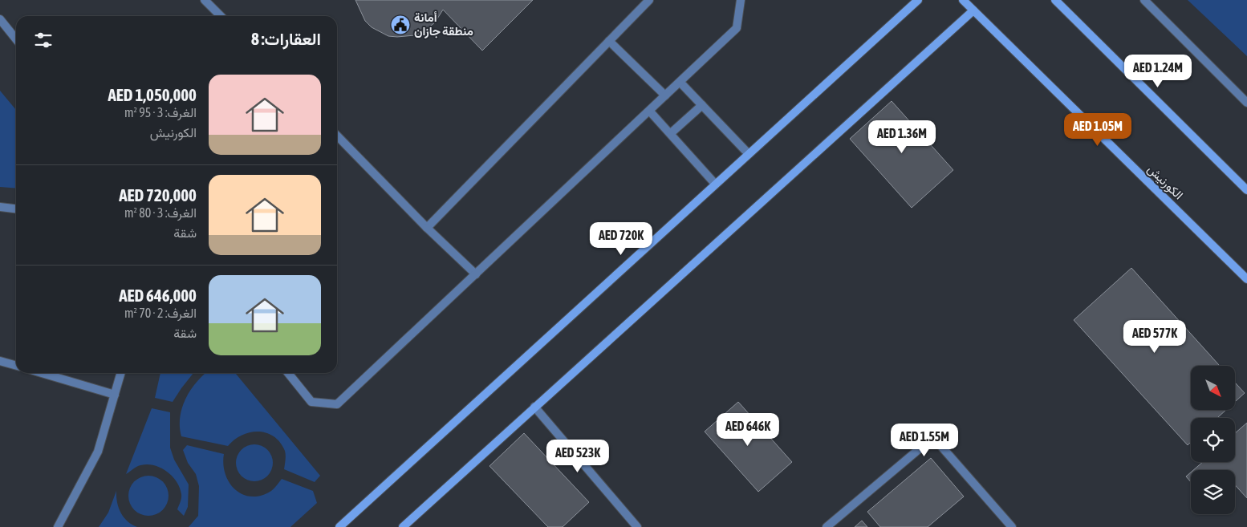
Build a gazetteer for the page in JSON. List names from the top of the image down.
{
  "streets": {
    "main road": ["الكورنيش"]
  },
  "places": {
    "public building": ["أمانة منطقة جازان"]
  },
  "north": "bottom right",
  "page": {
    "heading": "العقارات: 8",
    "price": [
      "AED 1.24M",
      "AED 1.05M",
      "AED 1.36M",
      "AED 720K",
      "AED 577K",
      "AED 646K",
      "AED 1.55M",
      "AED 523K"
    ],
    "list": [
      {
        "name": "AED 1,050,000",
        "note": "الغرف: 3 · 95 m² · الكورنيش"
      },
      {
        "name": "AED 720,000",
        "note": "الغرف: 3 · 80 m² · شقة"
      },
      {
        "name": "AED 646,000",
        "note": "الغرف: 2 · 70 m² · شقة"
      }
    ]
  }
}
